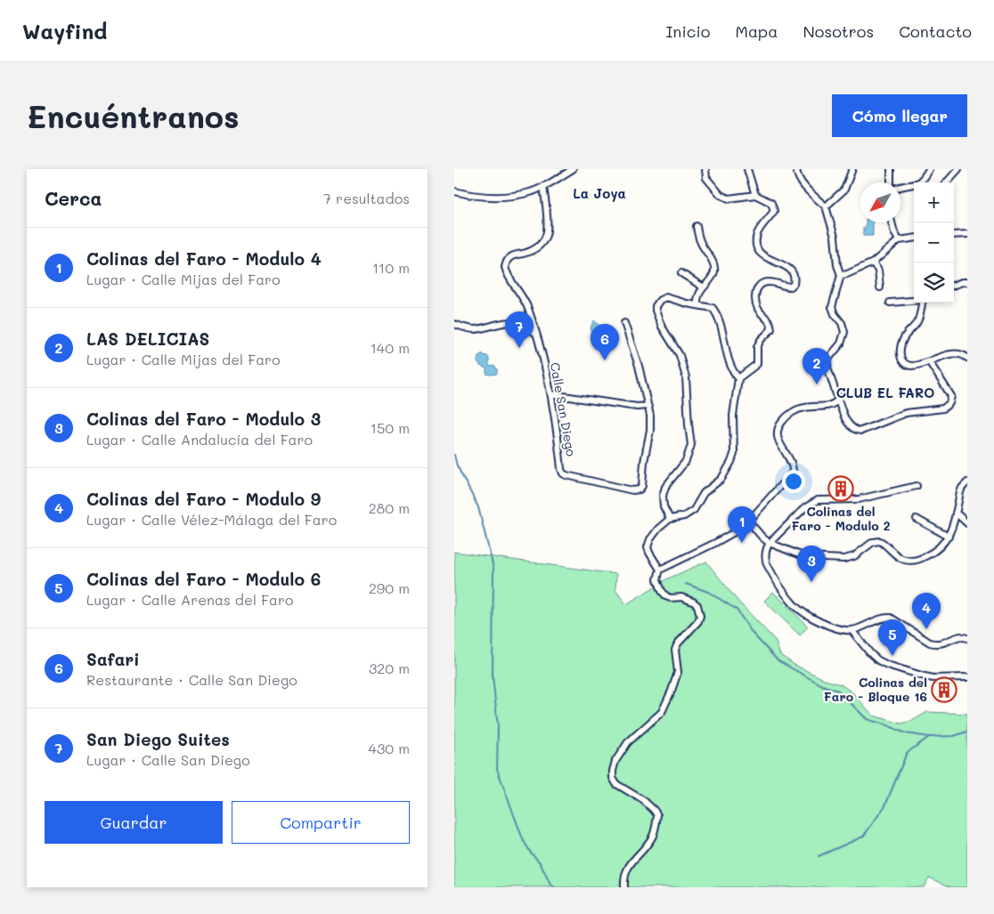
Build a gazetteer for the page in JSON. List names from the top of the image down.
{
  "streets": {
    "street": ["Calle San Diego"]
  },
  "districts": ["La Joya", "CLUB EL FARO"],
  "places": {
    "building": ["Colinas del Faro - Modulo 2", "Colinas del Faro - Bloque 16"]
  },
  "north": "bottom left",
  "page": {
    "header": "Wayfind",
    "nav": [
      "Inicio",
      "Mapa",
      "Nosotros",
      "Contacto"
    ],
    "buttons": [
      "Cómo llegar",
      ["Guardar", "Compartir"]
    ],
    "title": "Encuéntranos",
    "heading": ["Cerca", "7 resultados"],
    "map_buttons": ["+", "−"],
    "list": [
      {
        "mark": "1",
        "name": "Colinas del Faro - Modulo 4",
        "note": "Lugar · Calle Mijas del Faro",
        "value": "110 m"
      },
      {
        "mark": "2",
        "name": "LAS DELICIAS",
        "note": "Lugar · Calle Mijas del Faro",
        "value": "140 m"
      },
      {
        "mark": "3",
        "name": "Colinas del Faro - Modulo 3",
        "note": "Lugar · Calle Andalucía del Faro",
        "value": "150 m"
      },
      {
        "mark": "4",
        "name": "Colinas del Faro - Modulo 9",
        "note": "Lugar · Calle Vélez-Málaga del Faro",
        "value": "280 m"
      },
      {
        "mark": "5",
        "name": "Colinas del Faro - Modulo 6",
        "note": "Lugar · Calle Arenas del Faro",
        "value": "290 m"
      },
      {
        "mark": "6",
        "name": "Safari",
        "note": "Restaurante · Calle San Diego",
        "value": "320 m"
      },
      {
        "mark": "7",
        "name": "San Diego Suites",
        "note": "Lugar · Calle San Diego",
        "value": "430 m"
      }
    ],
    "pins": [
      "7",
      "6",
      "2",
      "1",
      "3",
      "4",
      "5"
    ]
  }
}
